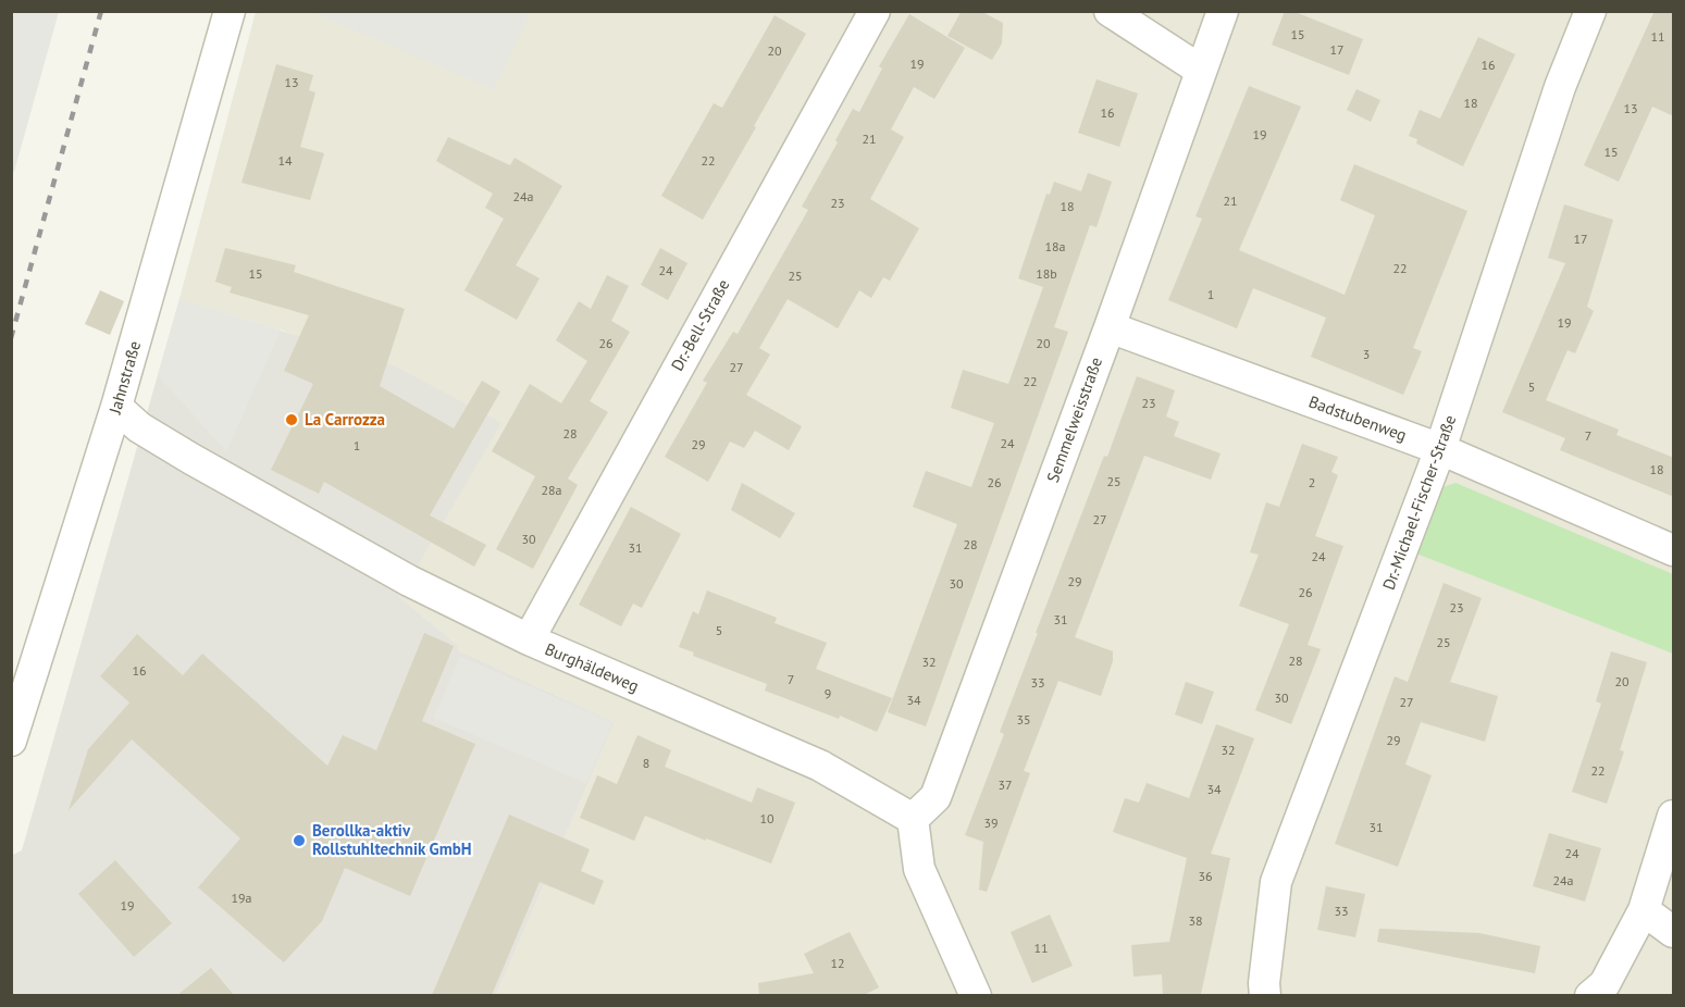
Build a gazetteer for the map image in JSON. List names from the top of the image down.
{
  "streets": {
    "street": [
      "Dr.-Bell-Straße",
      "Jahnstraße",
      "Badstubenweg",
      "Semmelweisstraße",
      "Dr.-Michael-Fischer-Straße",
      "Burghäldeweg"
    ]
  },
  "crossings": [
    ["Dr.-Bell-Straße", "Burghäldeweg"],
    ["Jahnstraße", "Burghäldeweg"],
    ["Badstubenweg", "Semmelweisstraße"],
    ["Badstubenweg", "Dr.-Michael-Fischer-Straße"],
    ["Semmelweisstraße", "Burghäldeweg"]
  ],
  "places": ["La Carrozza", "Berollka-aktiv Rollstuhltechnik GmbH"],
  "house_numbers": [
    "15",
    "11",
    "17",
    "20",
    "19",
    "16",
    "13",
    "18",
    "13",
    "16",
    "19",
    "21",
    "15",
    "14",
    "22",
    "24a",
    "21",
    "23",
    "18",
    "17",
    "18a",
    "22",
    "24",
    "15",
    "18b",
    "25",
    "1",
    "19",
    "26",
    "20",
    "3",
    "27",
    "22",
    "5",
    "23",
    "28",
    "7",
    "24",
    "29",
    "1",
    "18",
    "25",
    "26",
    "2",
    "28a",
    "27",
    "30",
    "28",
    "31",
    "24",
    "29",
    "30",
    "26",
    "23",
    "31",
    "5",
    "25",
    "28",
    "32",
    "16",
    "7",
    "20",
    "33",
    "9",
    "30",
    "34",
    "27",
    "35",
    "29",
    "32",
    "8",
    "22",
    "37",
    "34",
    "10",
    "39",
    "31",
    "24",
    "36",
    "24a",
    "19a",
    "19",
    "33",
    "38",
    "11",
    "12"
  ]
}
